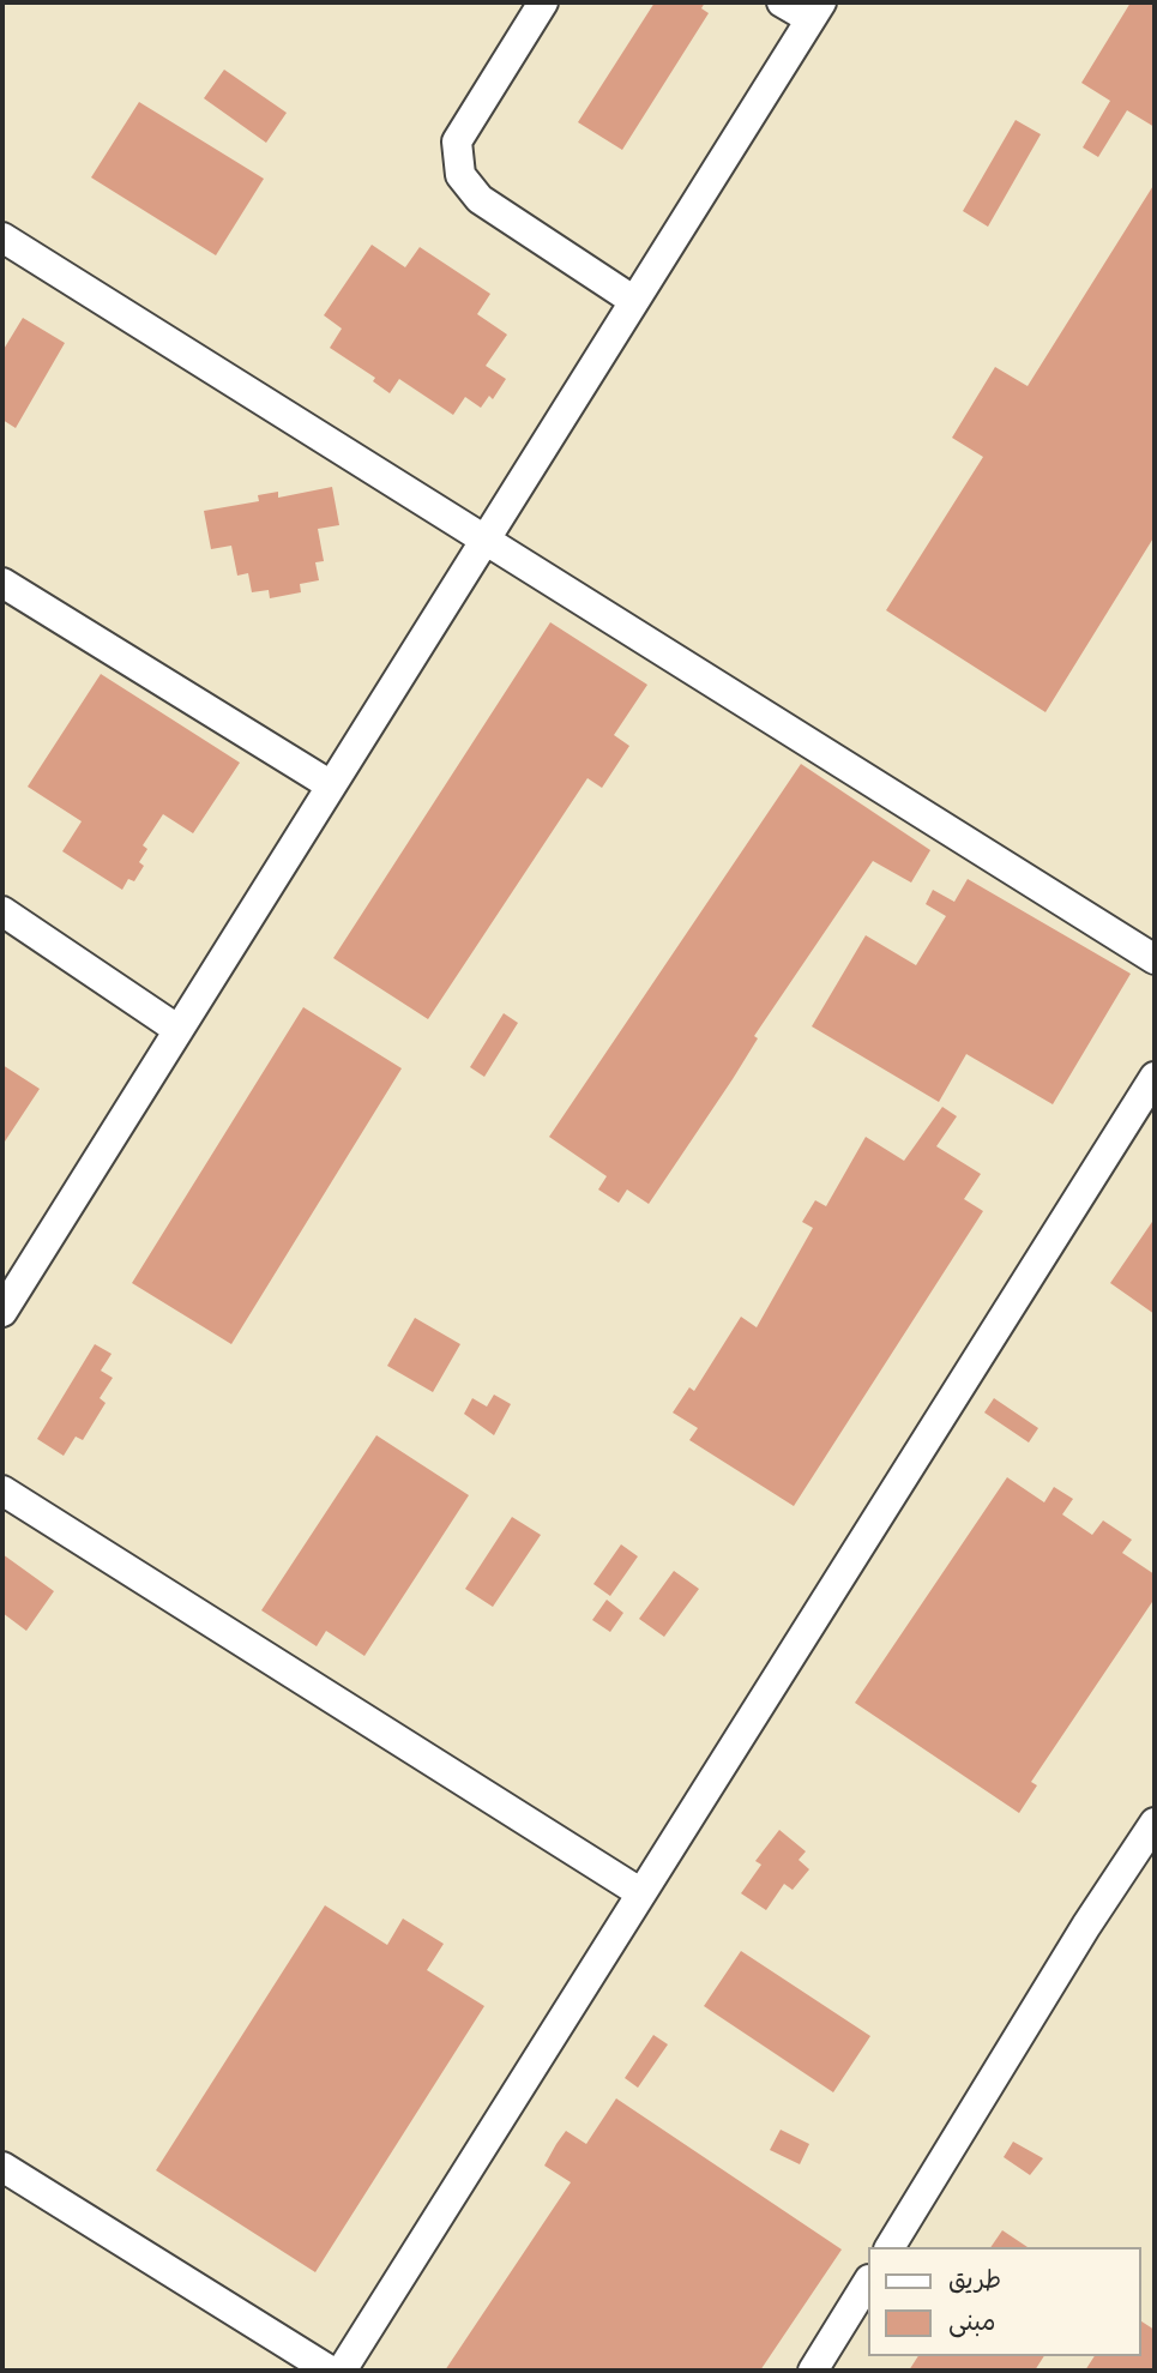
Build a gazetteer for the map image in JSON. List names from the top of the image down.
{
  "legend": ["طريق", "مبنى"]
}
